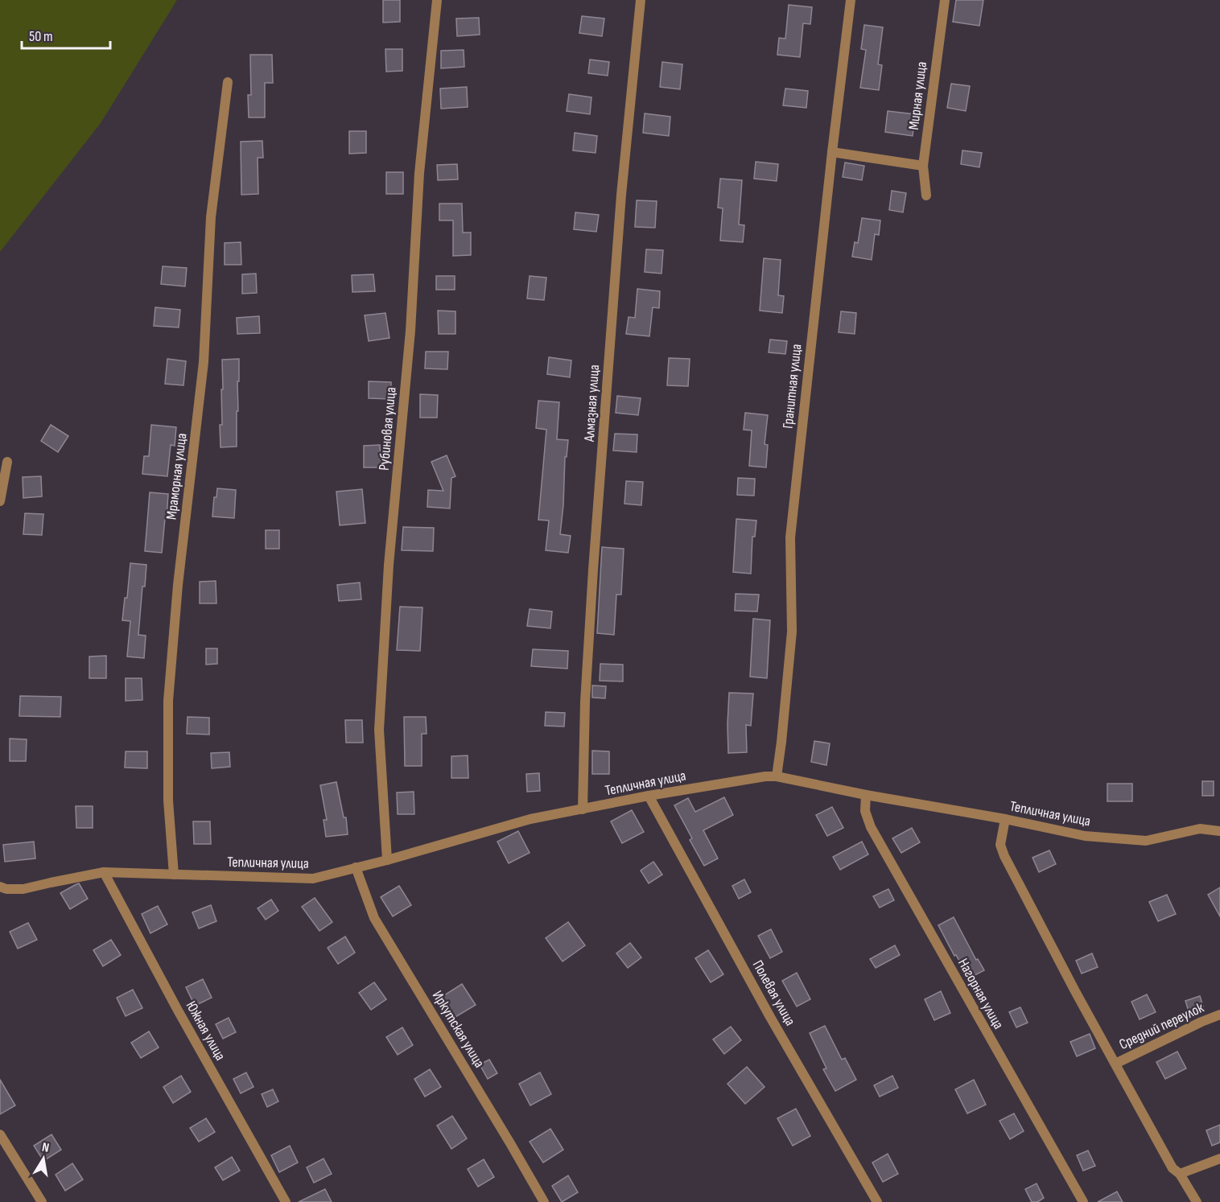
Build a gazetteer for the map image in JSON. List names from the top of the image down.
{
  "streets": {
    "street": [
      "Мирная улица",
      "Гранитная улица",
      "Алмазная улица",
      "Рубиновая улица",
      "Мраморная улица",
      "Тепличная улица",
      "Полевая улица",
      "Нагорная улица",
      "Средний переулок",
      "Иркутская улица",
      "Южная улица"
    ]
  },
  "crossings": [
    ["Гранитная улица", "Тепличная улица"],
    ["Алмазная улица", "Тепличная улица"],
    ["Рубиновая улица", "Тепличная улица"],
    ["Мраморная улица", "Тепличная улица"],
    ["Тепличная улица", "Полевая улица"],
    ["Тепличная улица", "Нагорная улица"],
    ["Тепличная улица", "Иркутская улица"],
    ["Тепличная улица", "Южная улица"]
  ],
  "scale_bar": "50 m",
  "north": "top"
}
